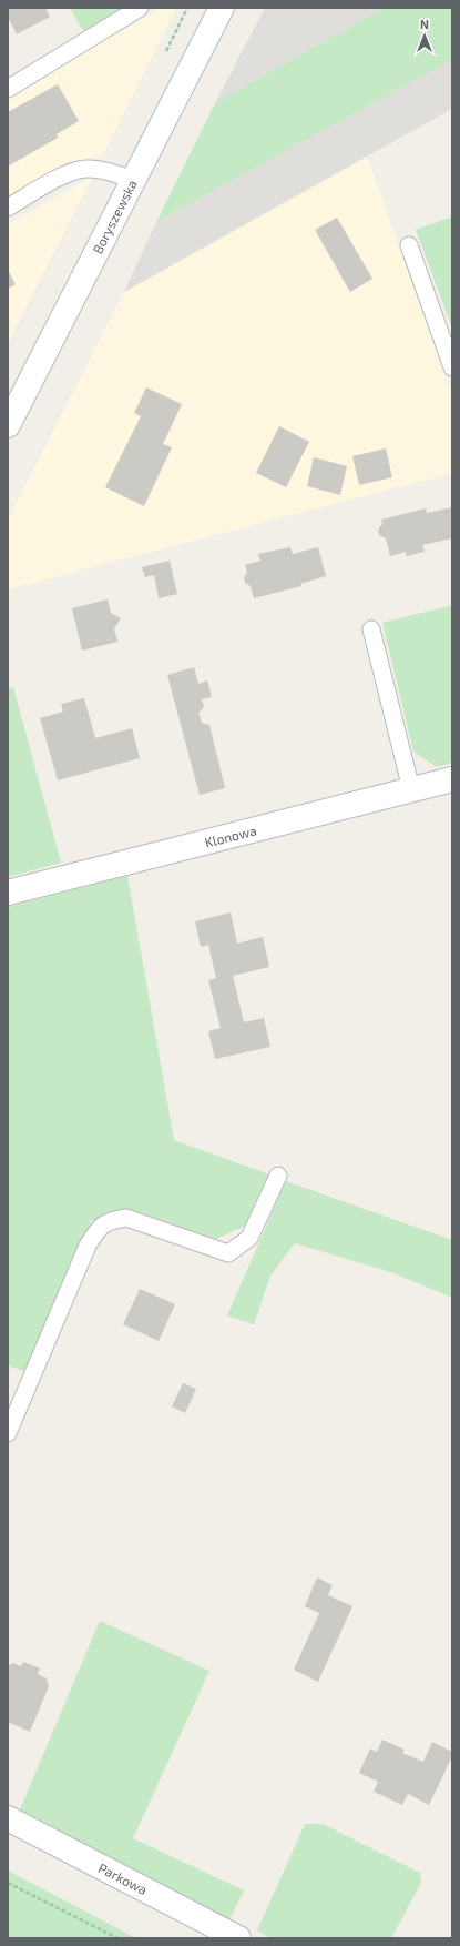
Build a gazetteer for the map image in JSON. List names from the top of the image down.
{
  "streets": {
    "street": ["Boryszewska", "Klonowa", "Parkowa"]
  },
  "north": "top"
}
